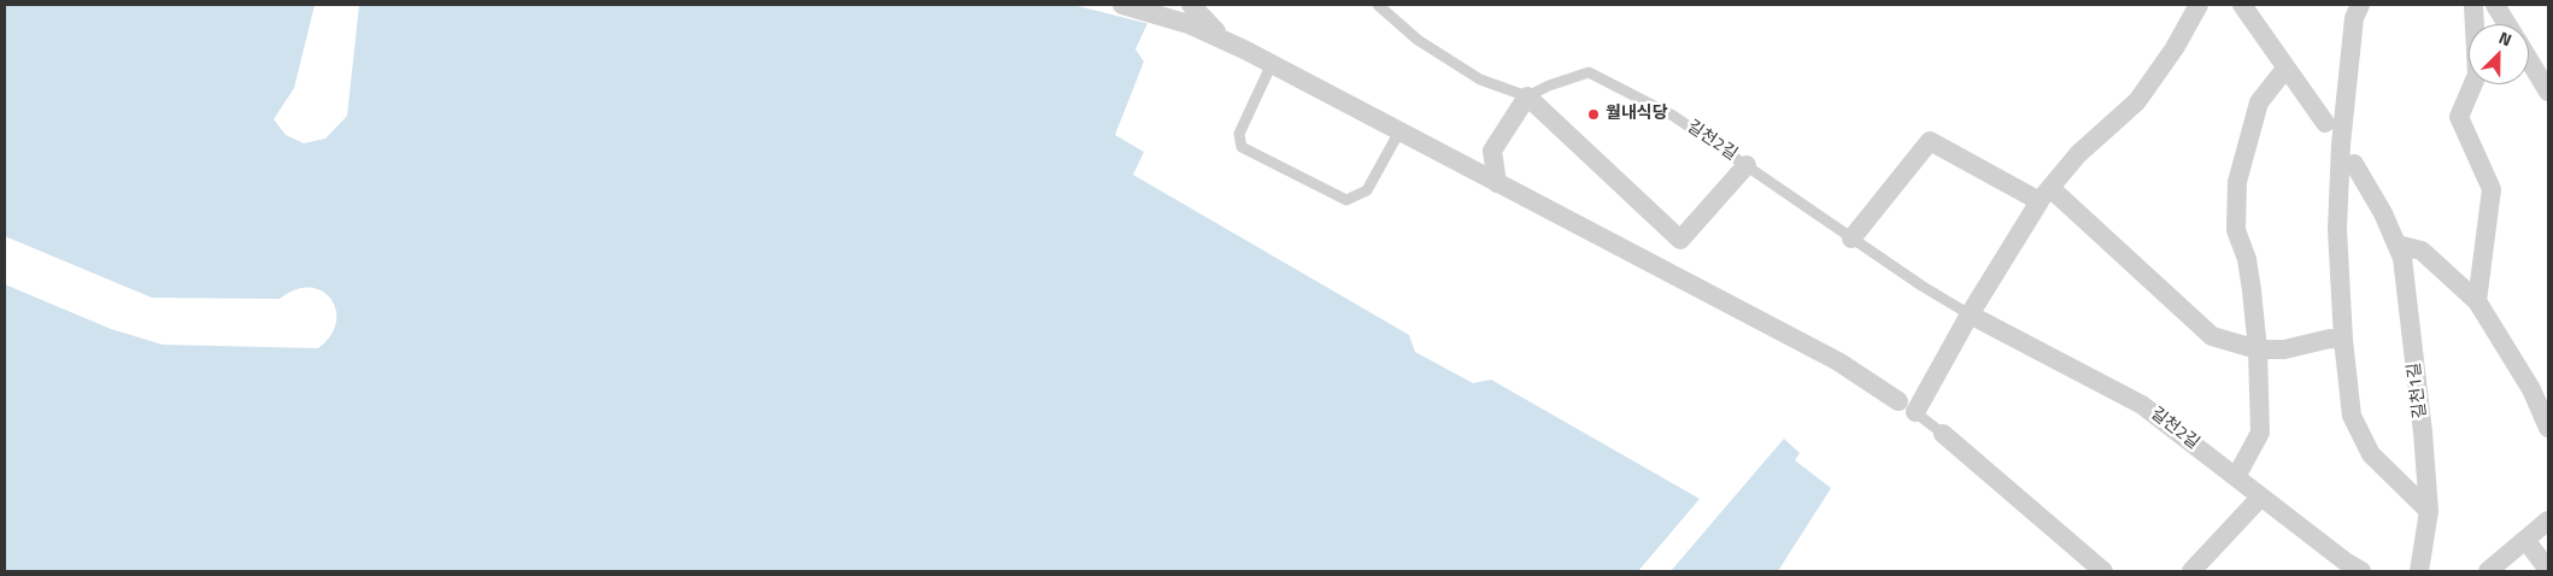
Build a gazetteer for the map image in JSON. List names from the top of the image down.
{
  "streets": {
    "street": ["길천2길", "길천1길"]
  },
  "places": ["월내식당"],
  "north": "top right"
}
